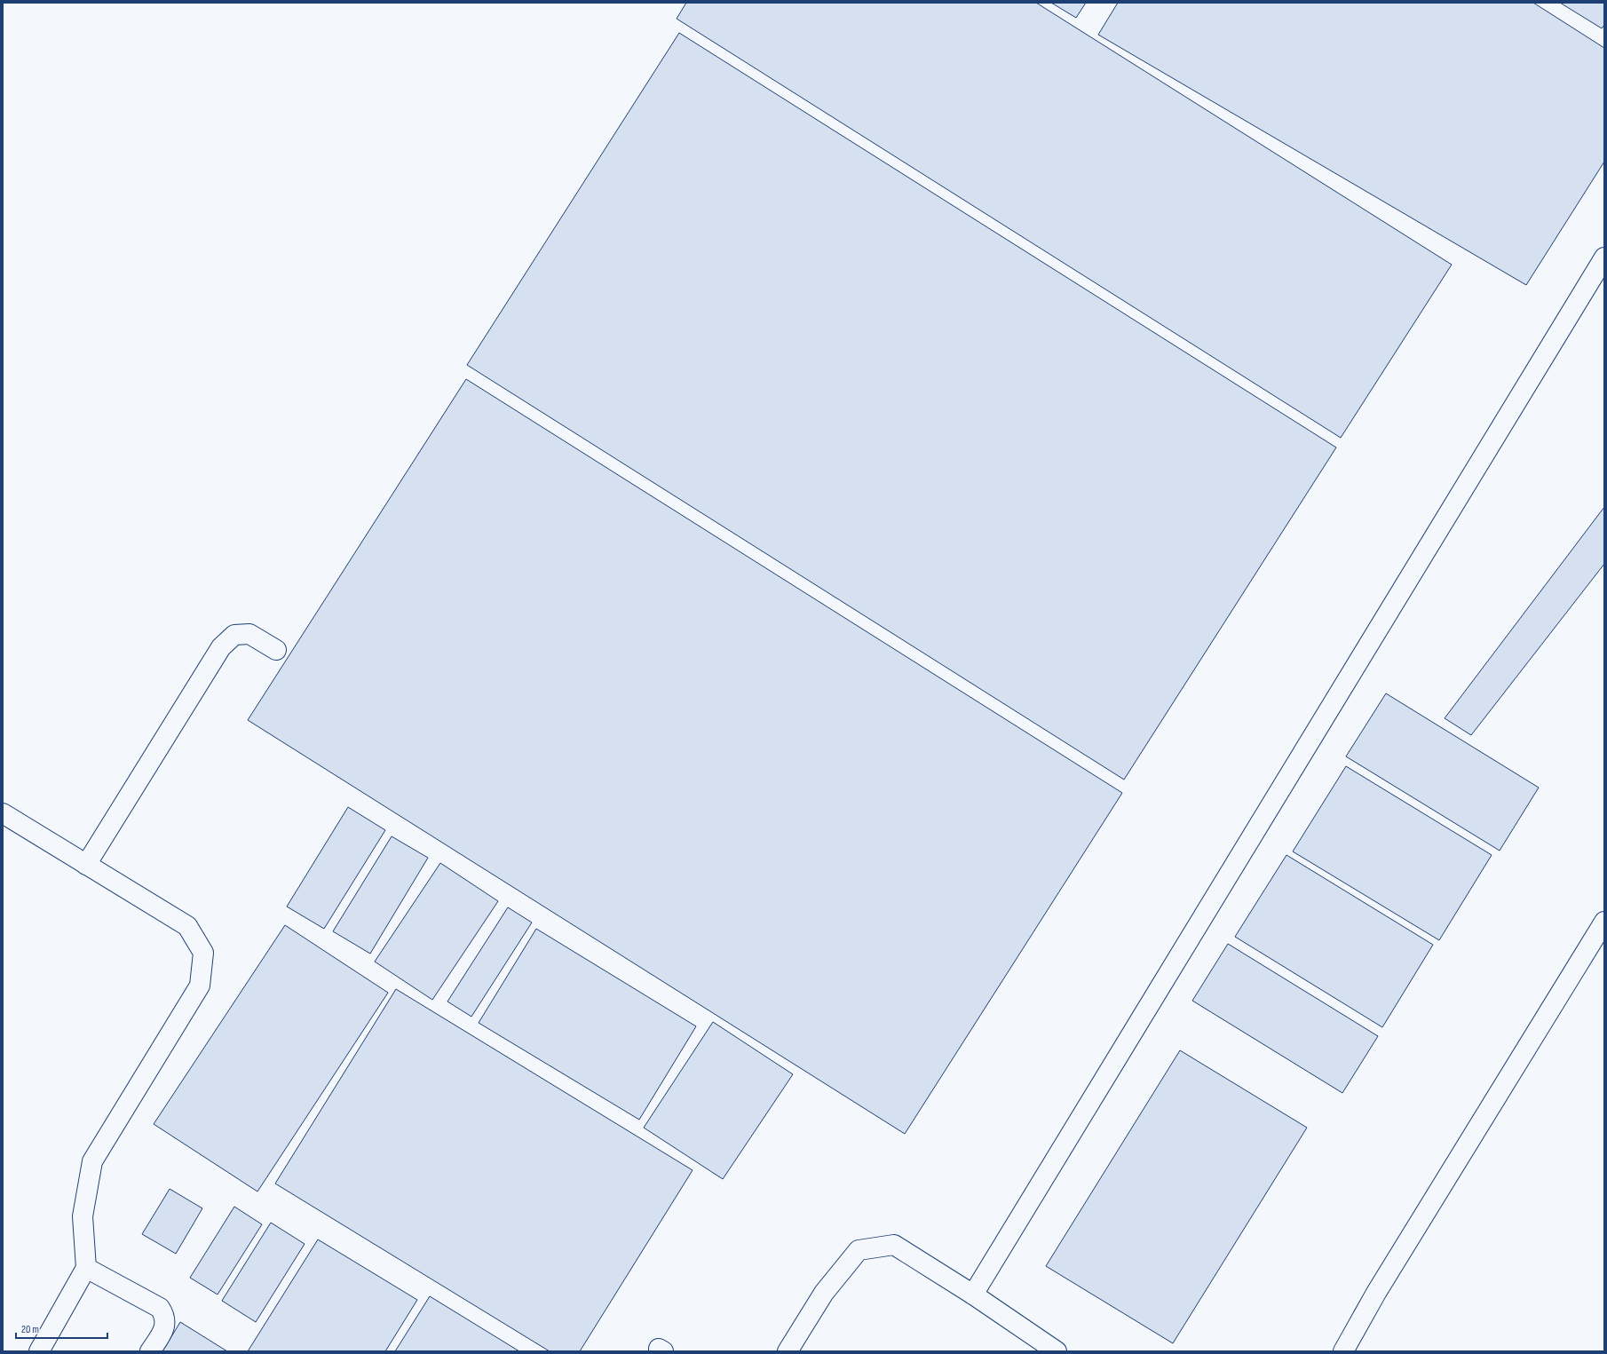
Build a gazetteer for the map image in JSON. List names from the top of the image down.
{
  "scale_bar": "20 m"
}
